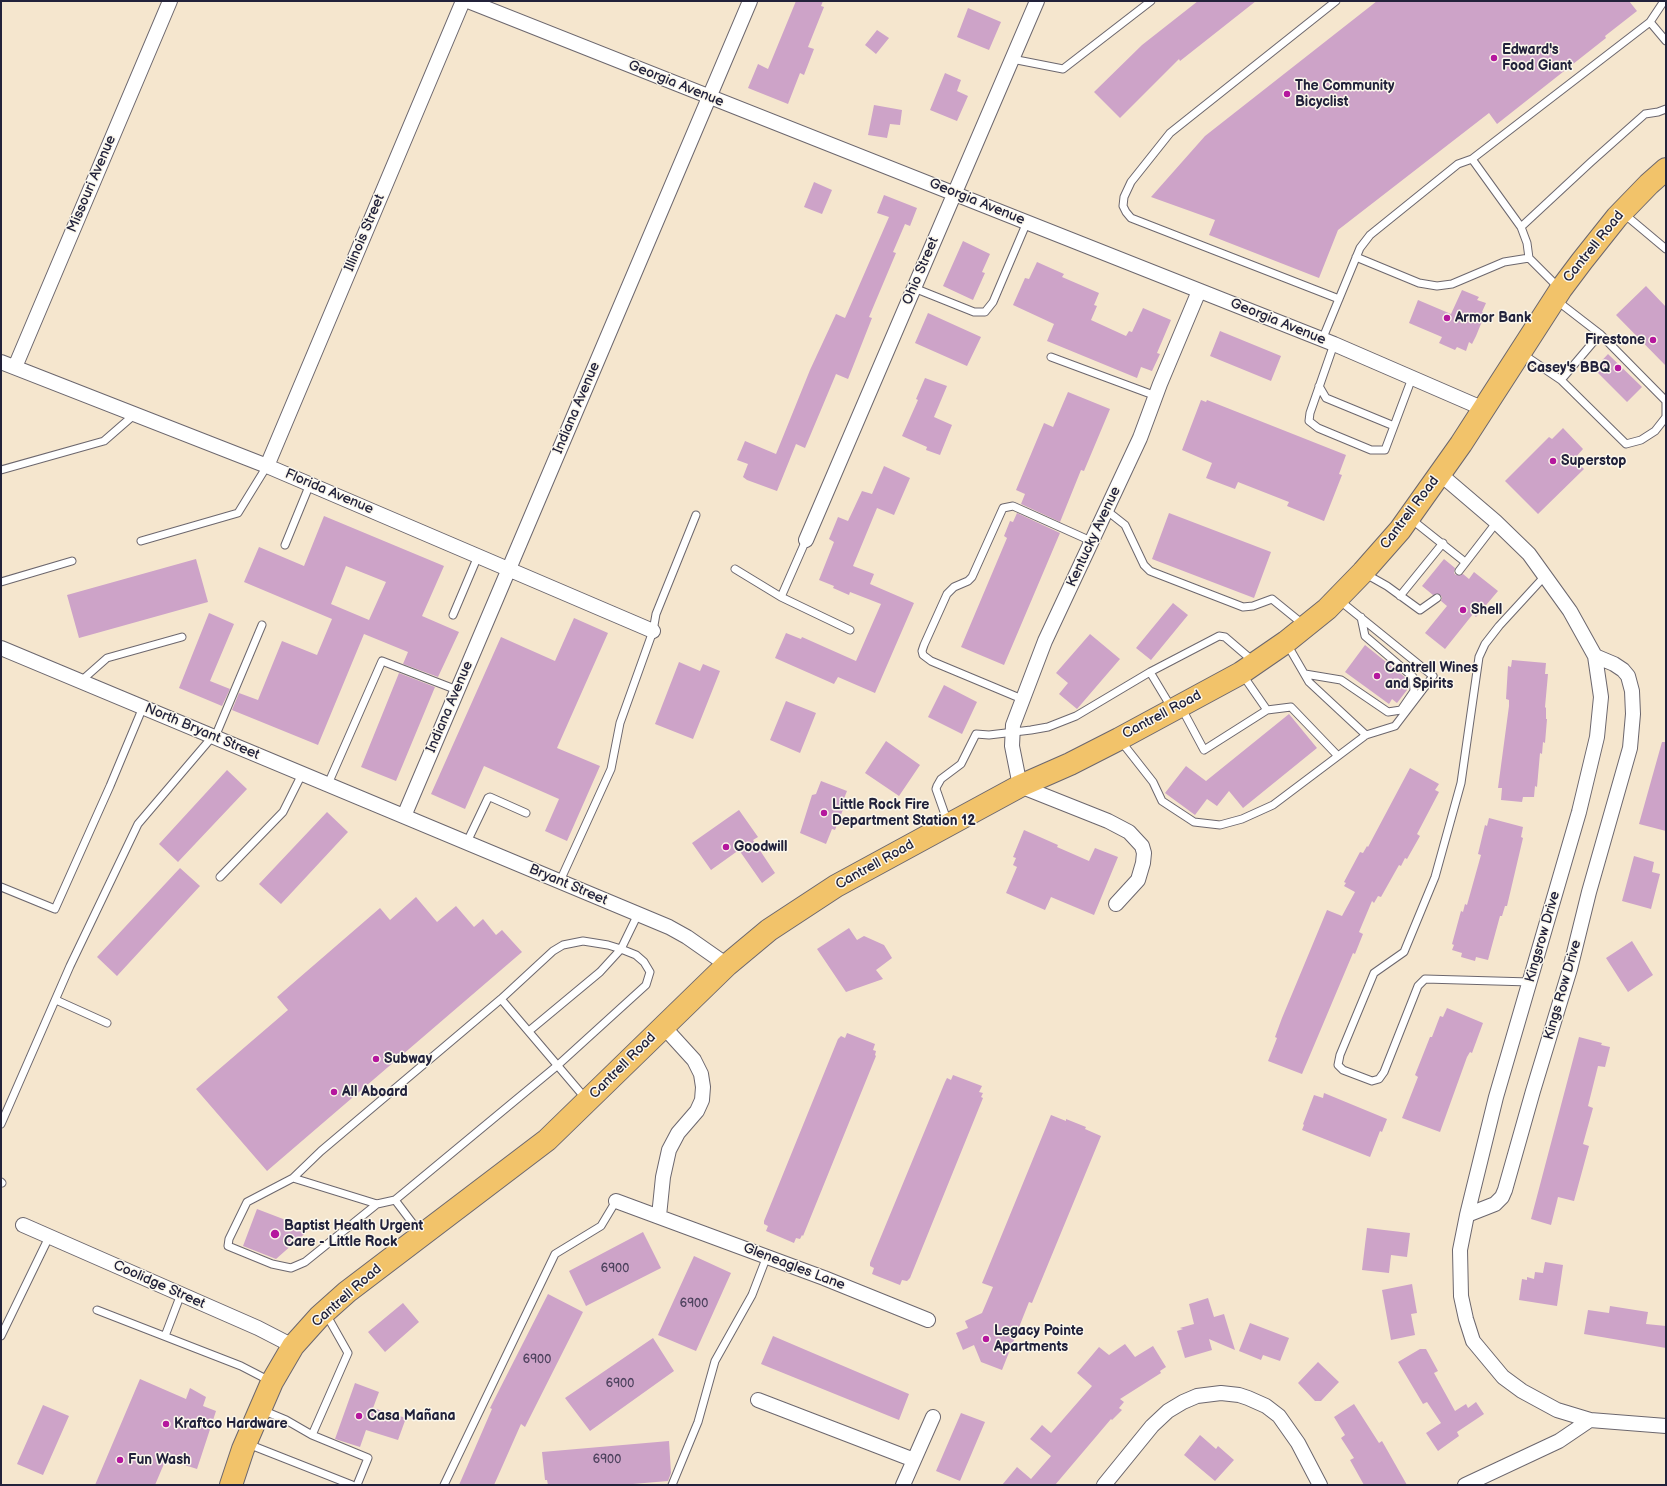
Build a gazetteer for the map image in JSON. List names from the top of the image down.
{
  "streets": {
    "main road": ["Cantrell Road"],
    "street": [
      "Georgia Avenue",
      "Missouri Avenue",
      "Illinois Street",
      "Ohio Street",
      "Indiana Avenue",
      "Florida Avenue",
      "Kentucky Avenue",
      "North Bryant Street",
      "Bryant Street",
      "Kingsrow Drive",
      "Kings Row Drive",
      "Gleneagles Lane",
      "Coolidge Street"
    ]
  },
  "crossings": [
    ["Georgia Avenue", "Cantrell Road"],
    ["Georgia Avenue", "Ohio Street"],
    ["Georgia Avenue", "Indiana Avenue"],
    ["Georgia Avenue", "Kentucky Avenue"],
    ["Missouri Avenue", "Florida Avenue"],
    ["Illinois Street", "Florida Avenue"],
    ["Cantrell Road", "Kentucky Avenue"],
    ["Cantrell Road", "Bryant Street"],
    ["Cantrell Road", "Coolidge Street"],
    ["Indiana Avenue", "Florida Avenue"],
    ["Indiana Avenue", "North Bryant Street"],
    ["Indiana Avenue", "Bryant Street"],
    ["North Bryant Street", "Bryant Street"],
    ["Kingsrow Drive", "Kings Row Drive"]
  ],
  "places": [
    "Edward's Food Giant",
    "The Community Bicyclist",
    "Armor Bank",
    "Firestone",
    "Casey's BBQ",
    "Superstop",
    "Shell",
    "Cantrell Wines and Spirits",
    "Little Rock Fire Department Station 12",
    "Goodwill",
    "Subway",
    "All Aboard",
    "Baptist Health Urgent Care - Little Rock",
    "Legacy Pointe Apartments",
    "Casa Mañana",
    "Kraftco Hardware",
    "Fun Wash"
  ],
  "house_numbers": [
    "6900",
    "6900",
    "6900",
    "6900",
    "6900"
  ]
}
